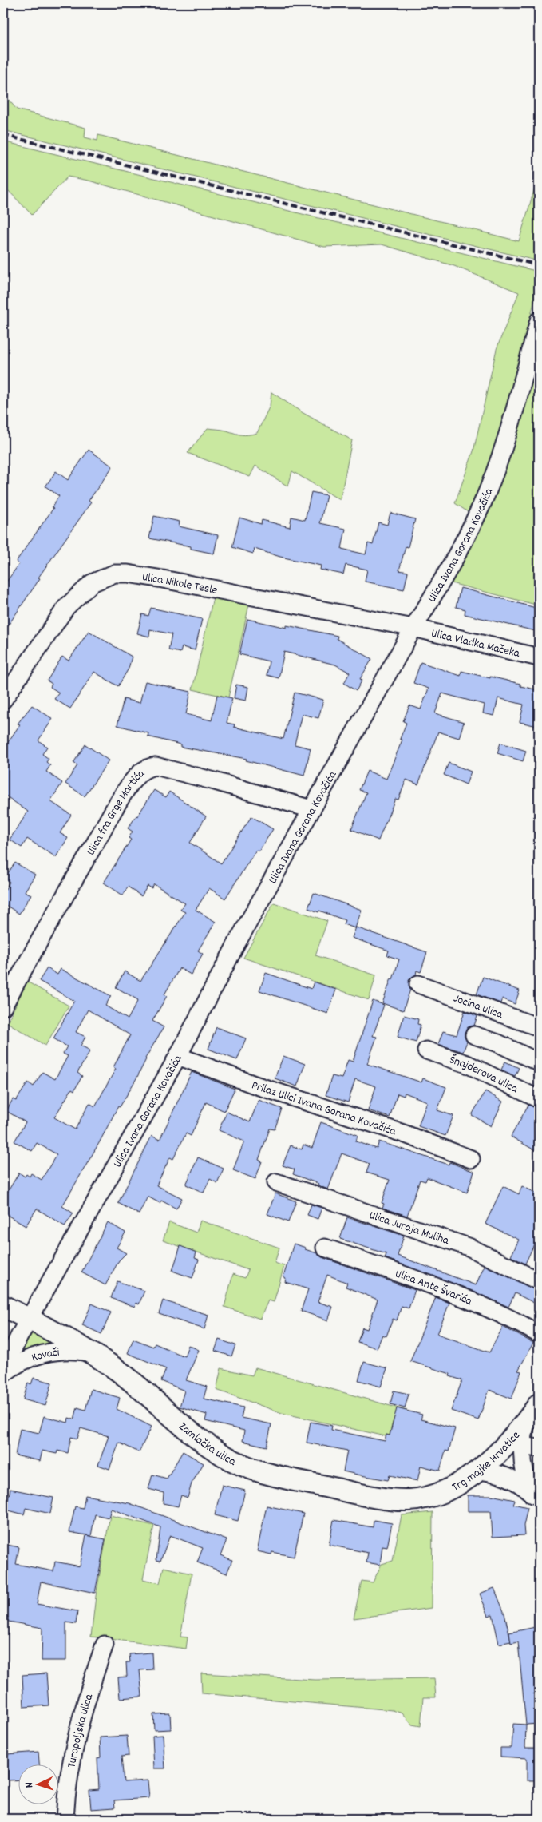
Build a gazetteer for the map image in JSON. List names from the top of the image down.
{
  "streets": {
    "street": [
      "Ulica Ivana Gorana Kovačića",
      "Ulica Nikole Tesle",
      "Ulica Vladka Mačeka",
      "Ulica fra Grge Martića",
      "Jocina ulica",
      "Šnajderova ulica",
      "Prilaz Ulici Ivana Gorana Kovačića",
      "Ulica Juraja Muliha",
      "Ulica Ante Švarića",
      "Kovači",
      "Zamlačka ulica",
      "Trg majke Hrvatice",
      "Turopoljska ulica"
    ]
  },
  "crossings": [
    ["Ulica Ivana Gorana Kovačića", "Ulica Nikole Tesle"],
    ["Ulica Ivana Gorana Kovačića", "Ulica Vladka Mačeka"],
    ["Ulica Ivana Gorana Kovačića", "Ulica fra Grge Martića"],
    ["Ulica Ivana Gorana Kovačića", "Prilaz Ulici Ivana Gorana Kovačića"],
    ["Ulica Ivana Gorana Kovačića", "Kovači"],
    ["Ulica Ivana Gorana Kovačića", "Zamlačka ulica"],
    ["Ulica Nikole Tesle", "Ulica Vladka Mačeka"],
    ["Kovači", "Zamlačka ulica"],
    ["Zamlačka ulica", "Trg majke Hrvatice"]
  ],
  "north": "left"
}
